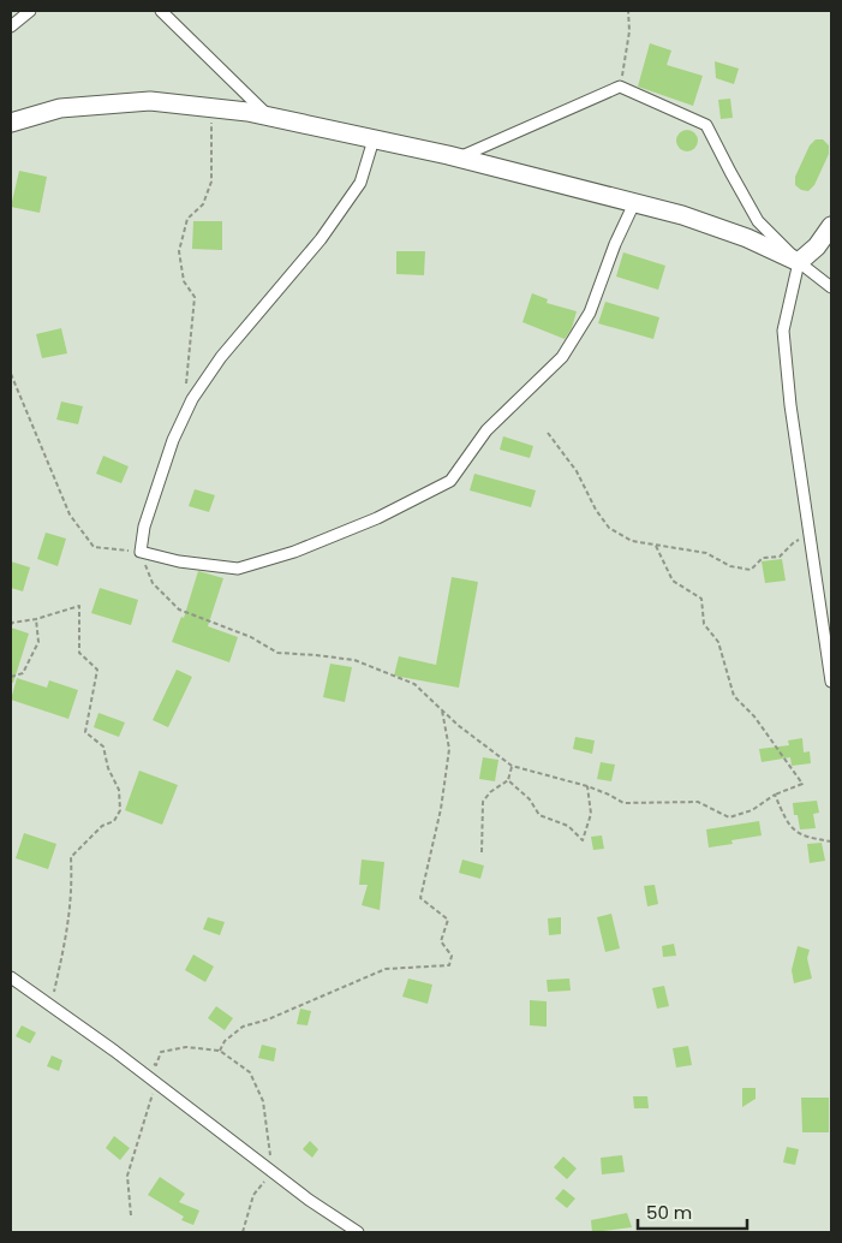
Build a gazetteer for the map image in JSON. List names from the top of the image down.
{
  "scale_bar": "50 m"
}
